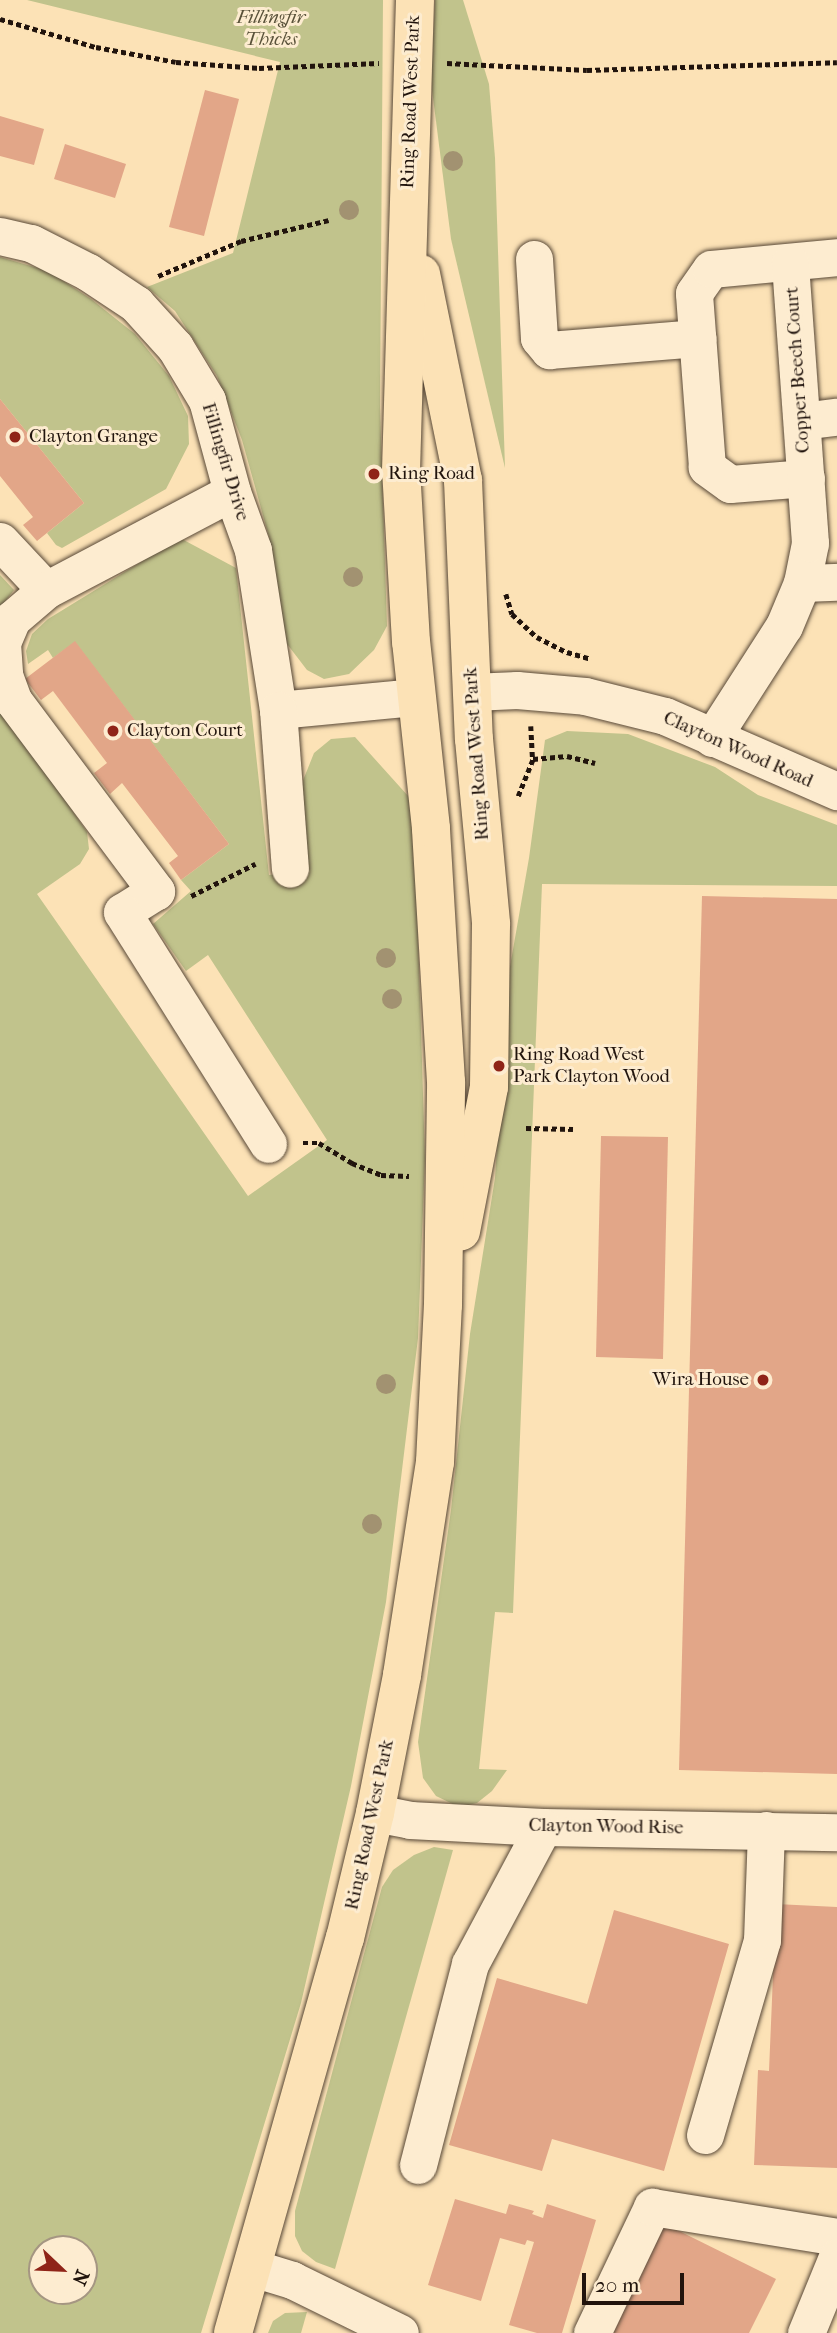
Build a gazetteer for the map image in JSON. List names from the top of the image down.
{
  "streets": {
    "highway": ["Ring Road West Park"],
    "street": [
      "Copper Beech Court",
      "Fillingfir Drive",
      "Clayton Wood Road",
      "Clayton Wood Rise"
    ]
  },
  "crossings": [
    ["Ring Road West Park", "Clayton Wood Road"],
    ["Ring Road West Park", "Clayton Wood Rise"],
    ["Copper Beech Court", "Clayton Wood Road"]
  ],
  "parks": ["Fillingfir Thicks"],
  "places": [
    "Clayton Grange",
    "Ring Road",
    "Clayton Court",
    "Ring Road West Park Clayton Wood",
    "Wira House"
  ],
  "scale_bar": "20 m",
  "north": "bottom right"
}
